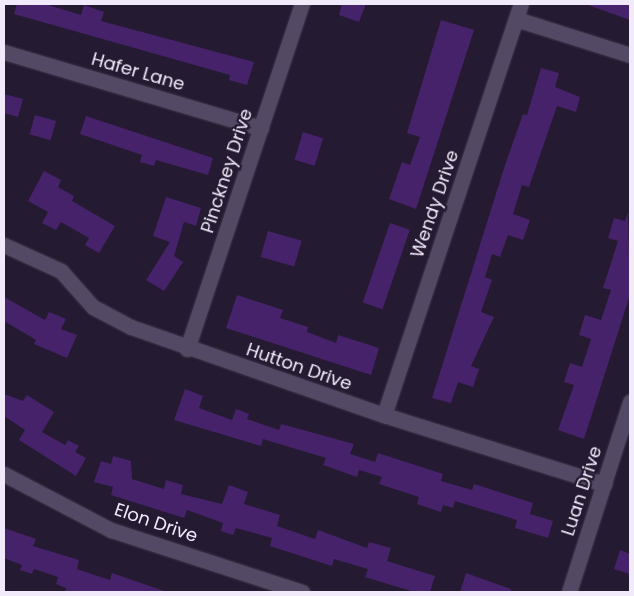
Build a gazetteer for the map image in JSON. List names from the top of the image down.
{
  "streets": {
    "street": [
      "Hafer Lane",
      "Pinckney Drive",
      "Wendy Drive",
      "Hutton Drive",
      "Luan Drive",
      "Elon Drive"
    ]
  },
  "crossings": [
    ["Hafer Lane", "Pinckney Drive"],
    ["Pinckney Drive", "Hutton Drive"],
    ["Wendy Drive", "Hutton Drive"],
    ["Hutton Drive", "Luan Drive"]
  ]
}
